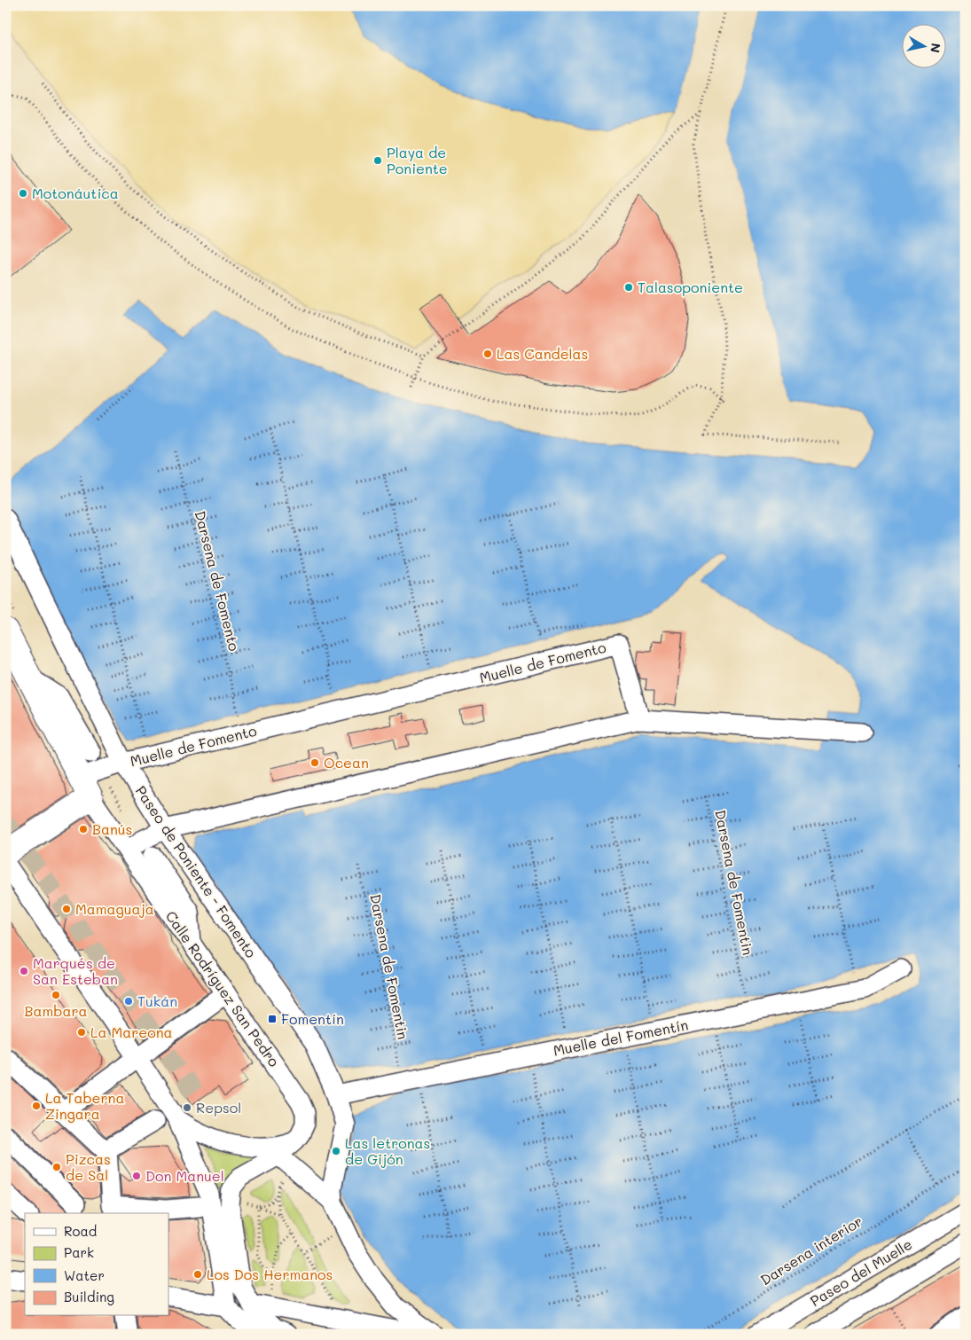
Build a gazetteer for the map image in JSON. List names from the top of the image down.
{
  "streets": {
    "main road": ["Calle Rodríguez San Pedro"],
    "street": [
      "Muelle de Fomento",
      "Paseo de Poniente - Fomento",
      "Muelle del Fomentín",
      "Paseo del Muelle"
    ],
    "path": ["Darsena de Fomento", "Darsena de Fomentin", "Darsena interior"]
  },
  "crossings": [
    ["Muelle de Fomento", "Paseo de Poniente - Fomento"],
    ["Muelle de Fomento", "Calle Rodríguez San Pedro"],
    ["Paseo de Poniente - Fomento", "Muelle del Fomentín"]
  ],
  "places": {
    "other": [
      "Playa de Poniente",
      "Motonáutica",
      "Talasoponiente",
      "Las Candelas",
      "Ocean",
      "Banús",
      "Mamaguaja",
      "Marqués de San Esteban",
      "Bambara",
      "Tukán",
      "La Mareona",
      "La Taberna Zingara",
      "Repsol",
      "Las letronas de Gijón",
      "Pizcas de Sal",
      "Don Manuel",
      "Los Dos Hermanos"
    ],
    "transit": ["Fomentín"]
  },
  "legend": [
    "Road",
    "Park",
    "Water",
    "Building"
  ],
  "north": "right"
}
